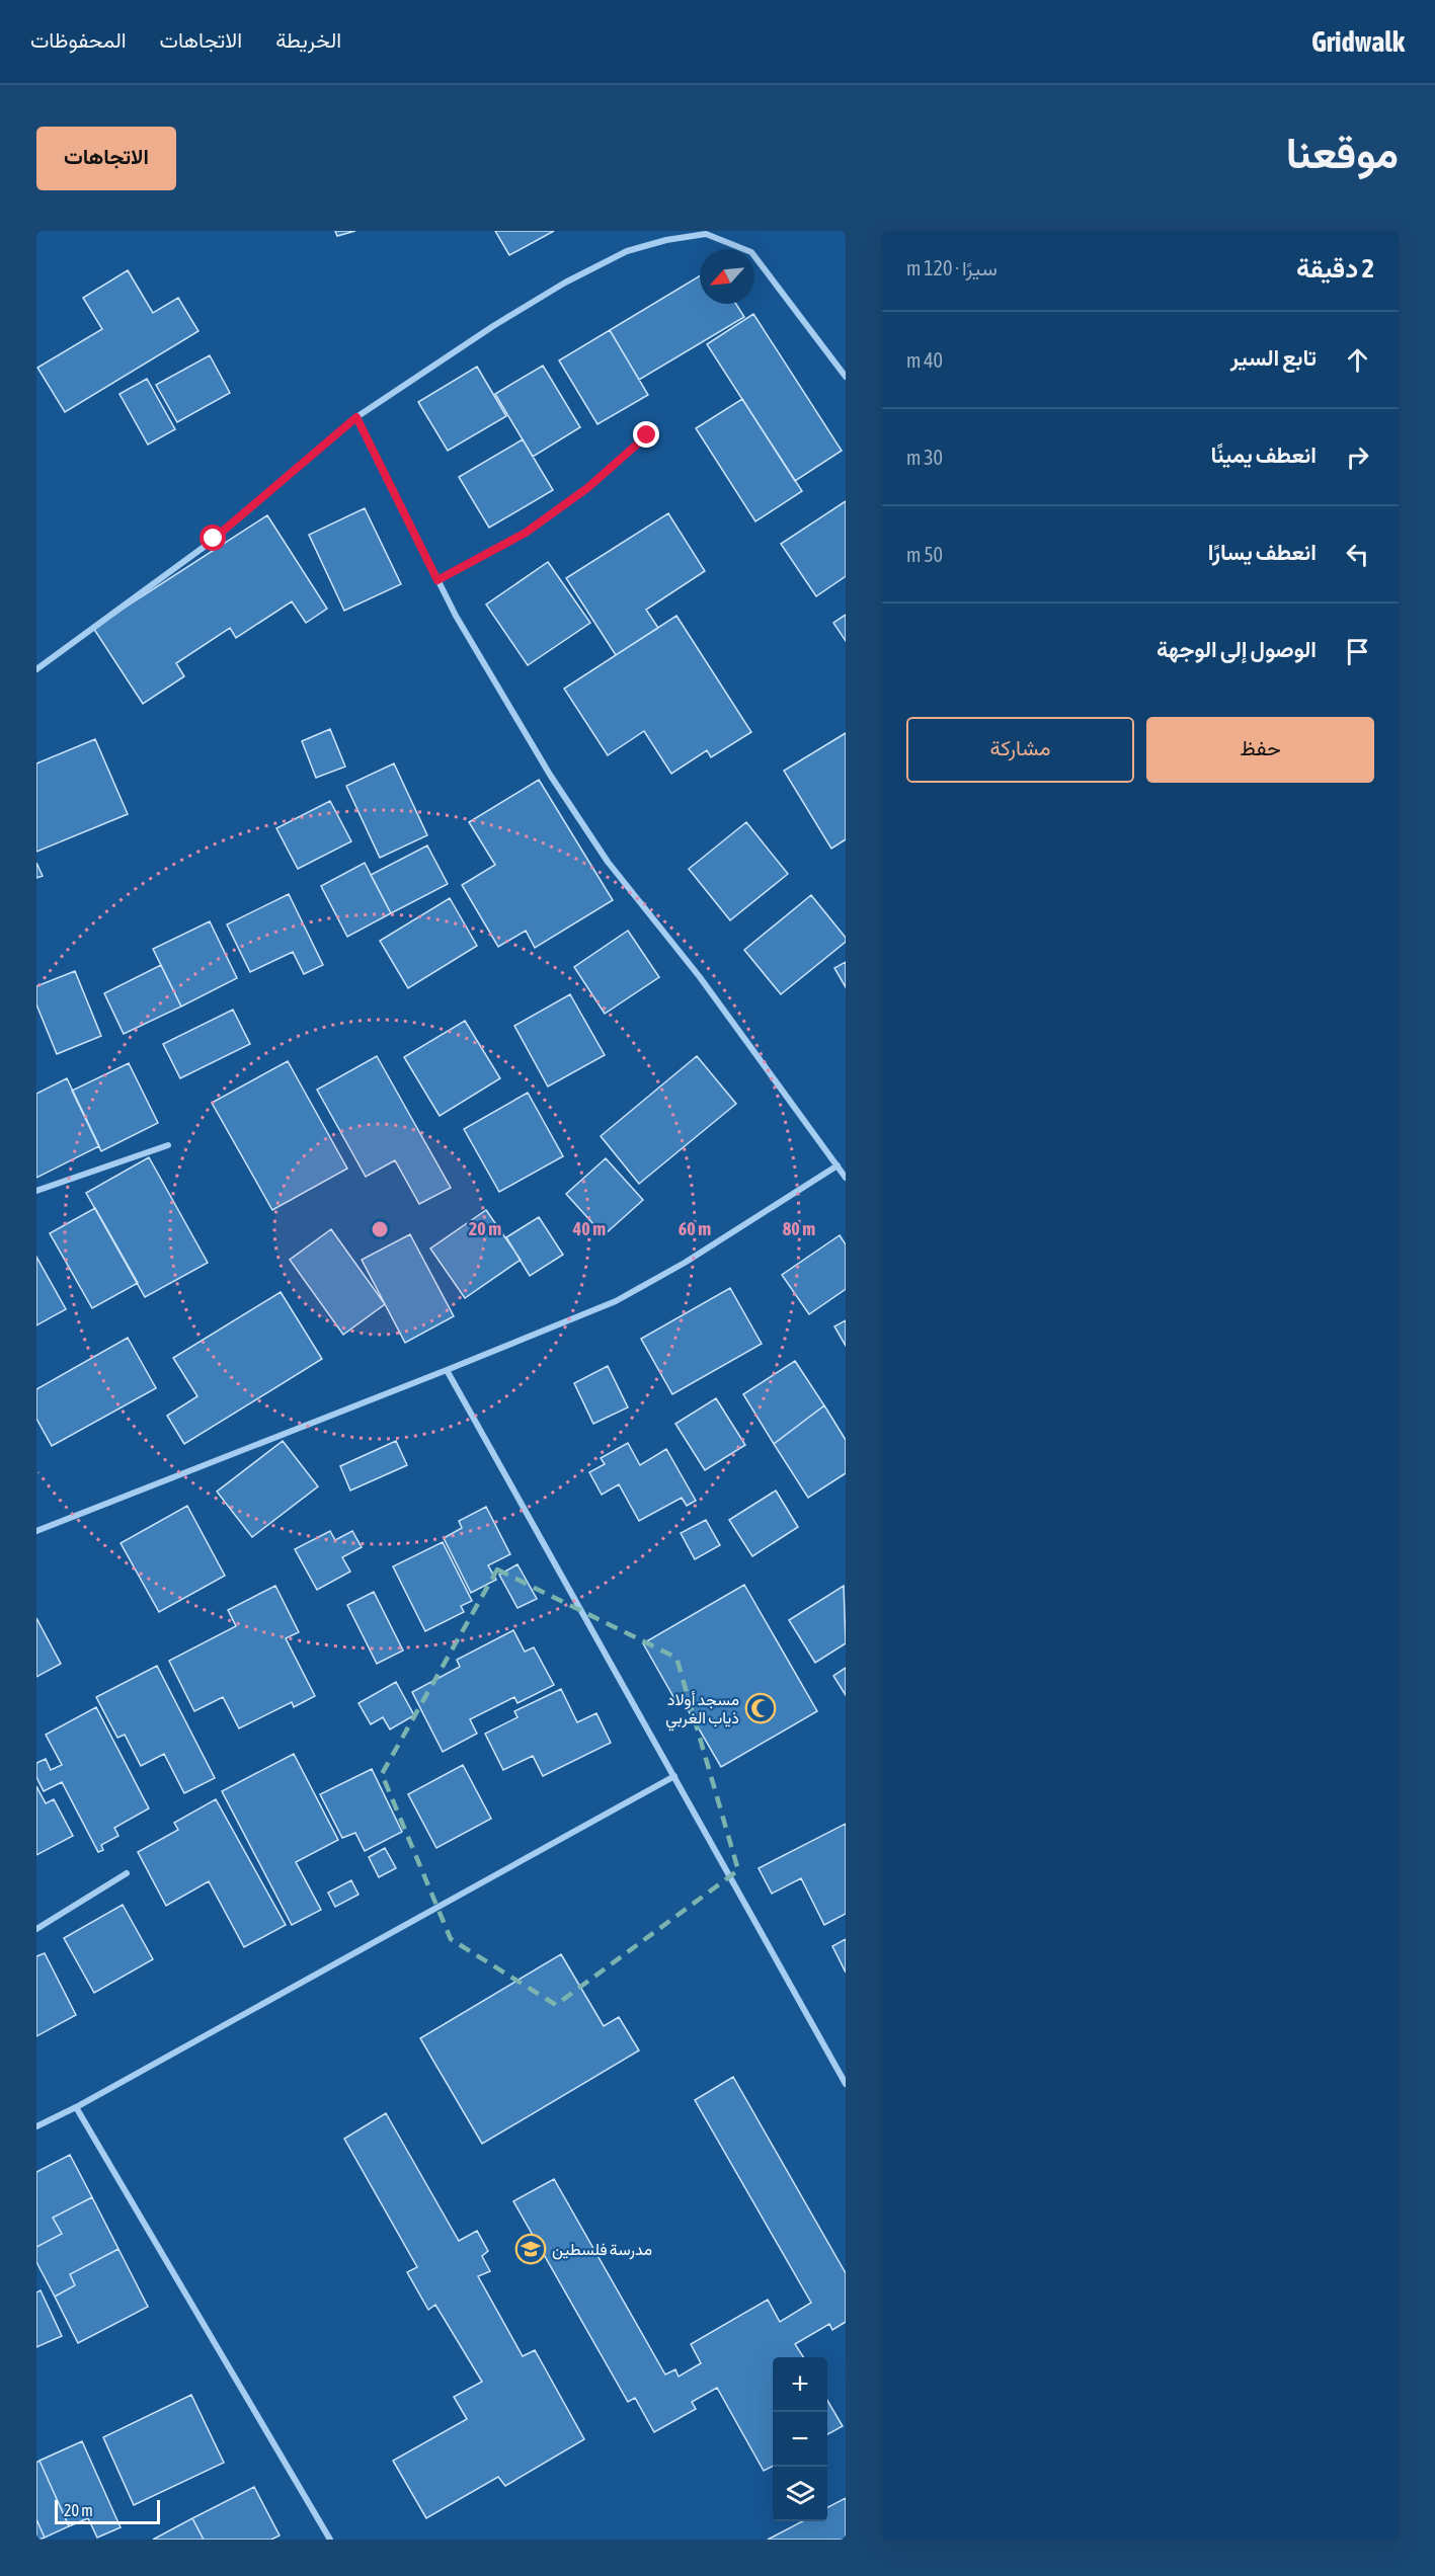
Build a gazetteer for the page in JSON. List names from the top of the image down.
{
  "places": {
    "mosque": ["مسجد أولاد ذياب الغربي"],
    "school or university": ["مدرسة فلسطين"]
  },
  "scale_bar": "20 m",
  "north": "bottom left",
  "page": {
    "header": "Gridwalk",
    "nav": ["الخريطة", "الاتجاهات", "المحفوظات"],
    "title": "موقعنا",
    "buttons": [
      "الاتجاهات",
      ["حفظ", "مشاركة"]
    ],
    "heading": ["2 دقيقة", "سيرًا · 120 m"],
    "list": [
      ["تابع السير", "40 m"],
      ["انعطف يمينًا", "30 m"],
      ["انعطف يسارًا", "50 m"],
      "الوصول إلى الوجهة"
    ],
    "map_buttons": ["+", "−"],
    "scale": "20 m"
  },
  "rings": [
    "20 m",
    "40 m",
    "60 m",
    "80 m"
  ]
}
